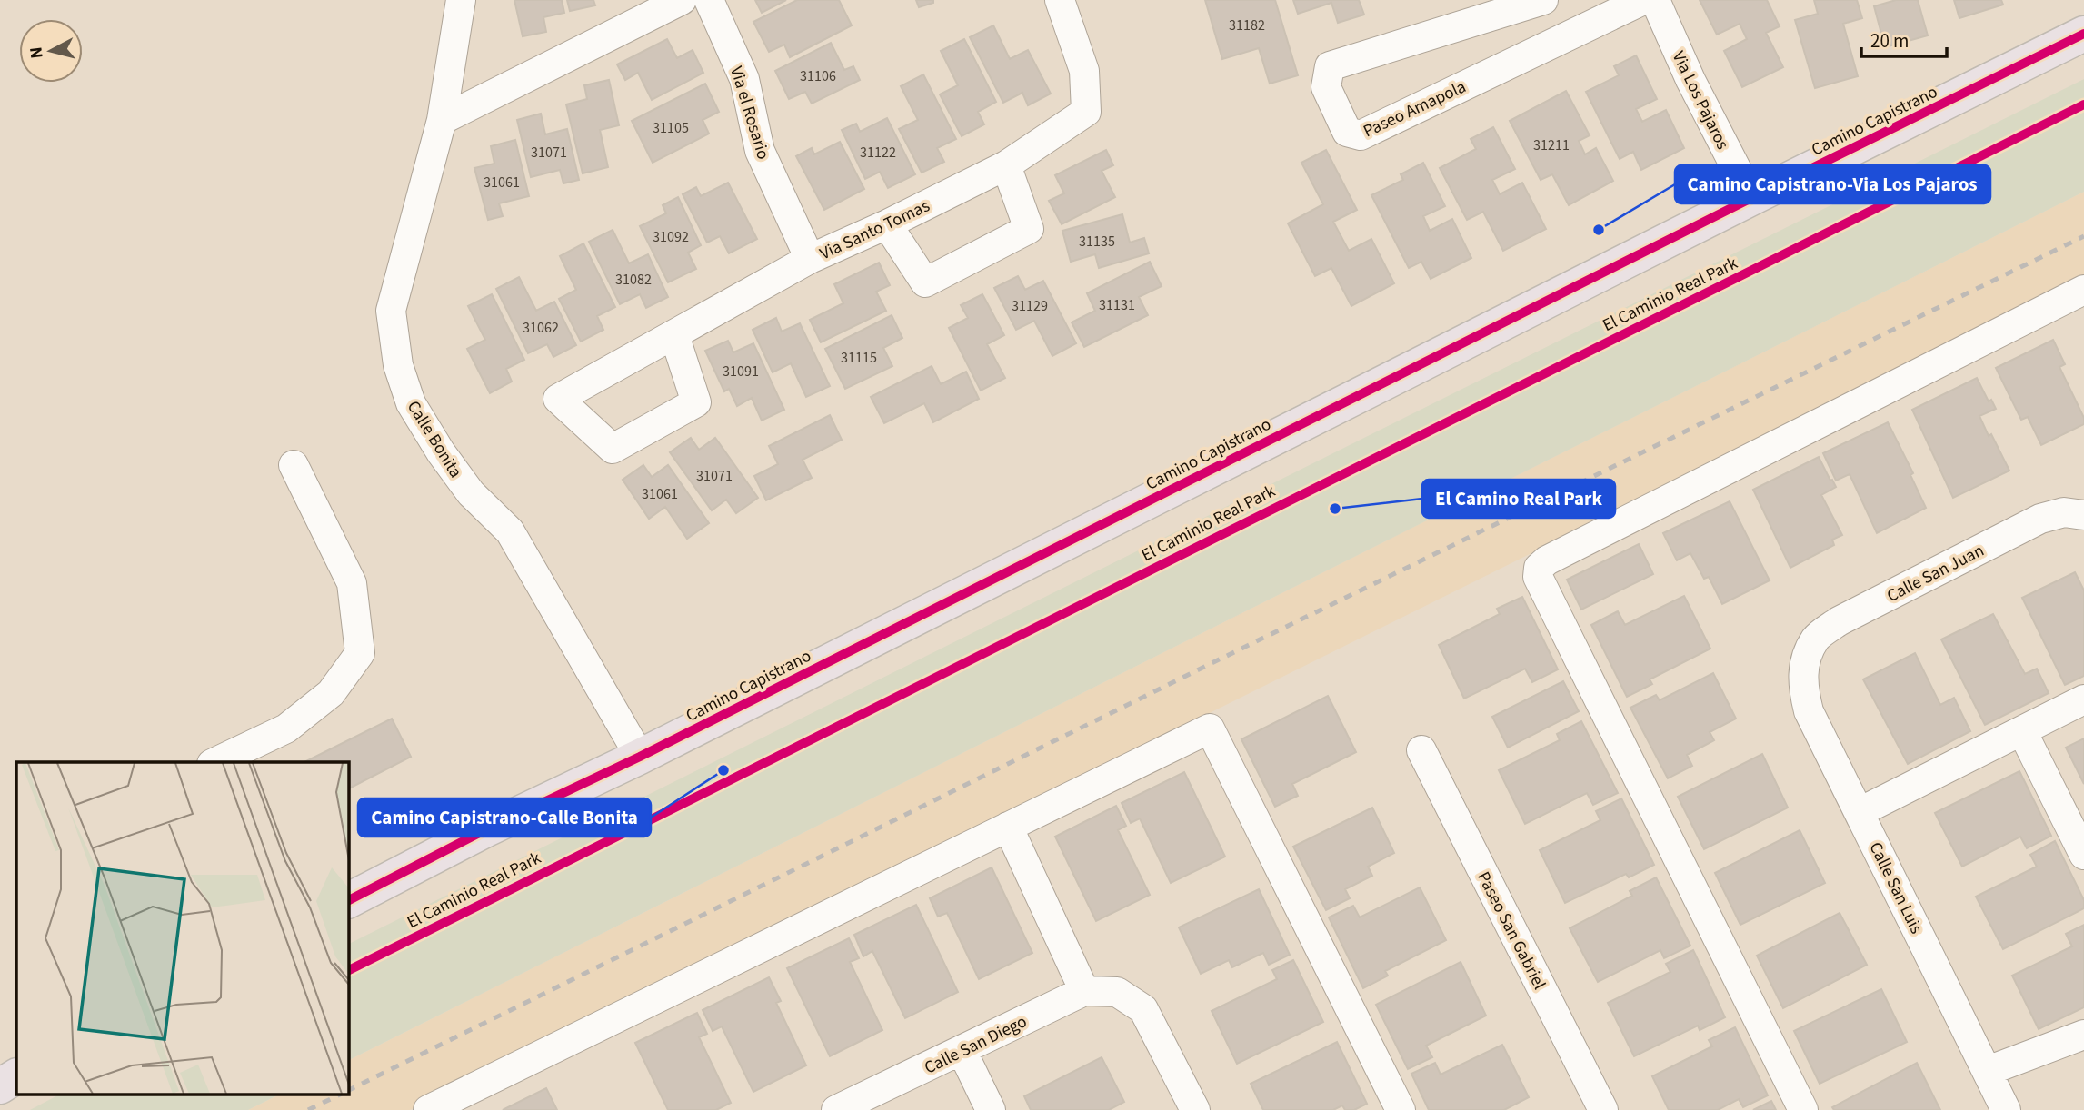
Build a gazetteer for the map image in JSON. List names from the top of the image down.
{
  "streets": {
    "main road": ["Camino Capistrano"],
    "street": [
      "Via Los Pajaros",
      "Paseo Amapola",
      "Via el Rosario",
      "Via Santo Tomas",
      "Calle Bonita",
      "Calle San Juan",
      "Calle San Luis",
      "Paseo San Gabriel",
      "Calle San Diego"
    ],
    "cycle path": ["El Caminio Real Park"]
  },
  "crossings": [
    ["Via Los Pajaros", "Camino Capistrano"],
    ["Via el Rosario", "Via Santo Tomas"],
    ["Camino Capistrano", "Calle Bonita"],
    ["Calle San Juan", "Calle San Luis"]
  ],
  "places": ["Camino Capistrano-Via Los Pajaros", "El Camino Real Park", "Camino Capistrano-Calle Bonita"],
  "house_numbers": [
    "31182",
    "31106",
    "31105",
    "31211",
    "31071",
    "31122",
    "31061",
    "31092",
    "31135",
    "31082",
    "31131",
    "31129",
    "31062",
    "31115",
    "31091",
    "31071",
    "31061"
  ],
  "scale_bar": "20 m",
  "north": "left"
}
